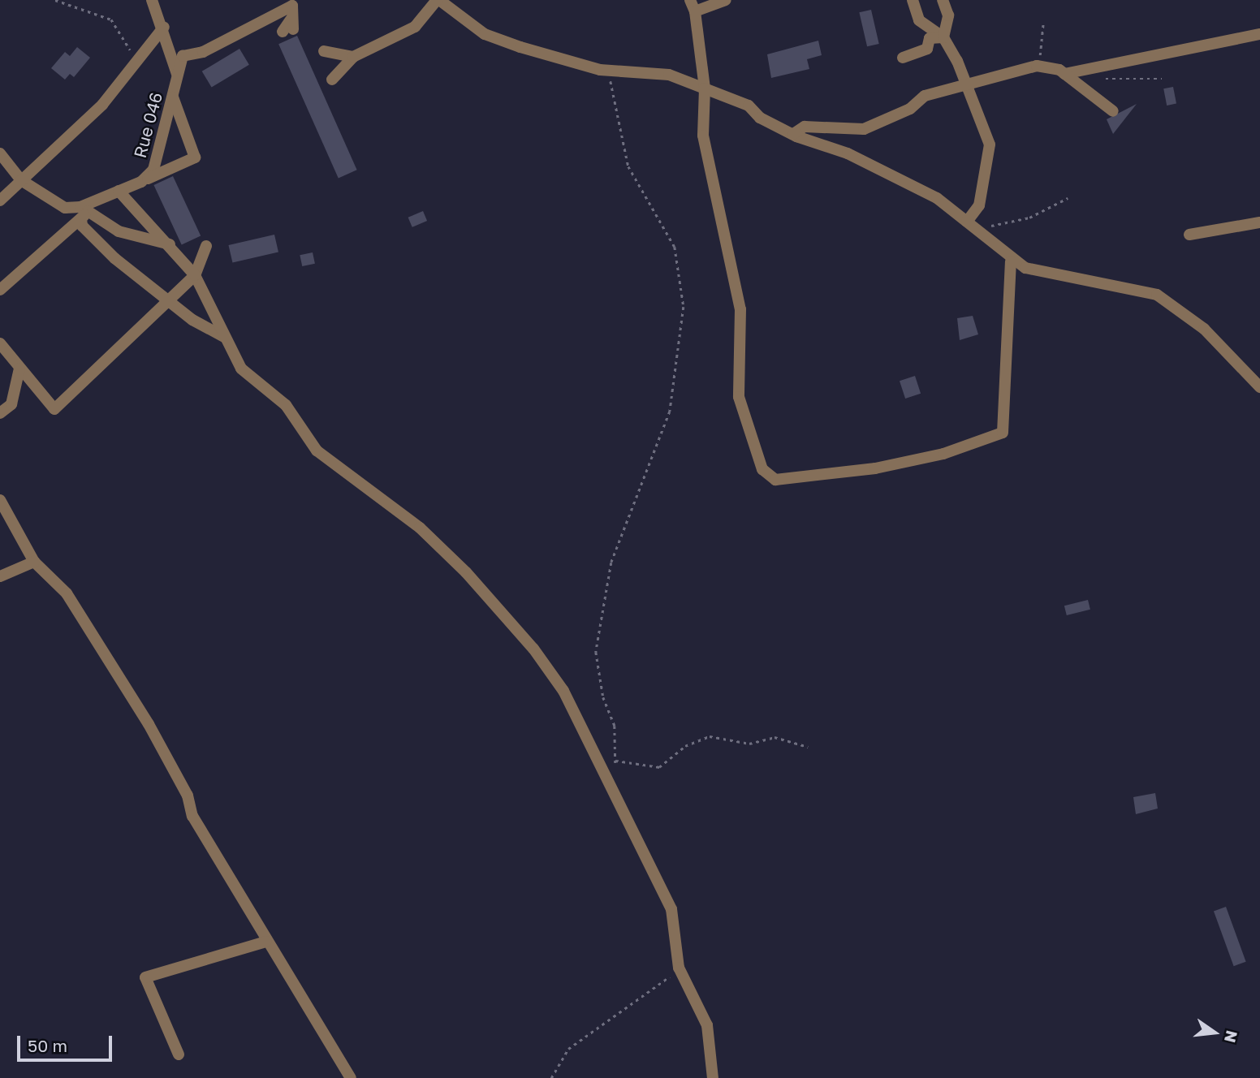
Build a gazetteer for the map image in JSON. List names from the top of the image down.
{
  "streets": {
    "street": ["Rue 046"]
  },
  "scale_bar": "50 m",
  "north": "right"
}
